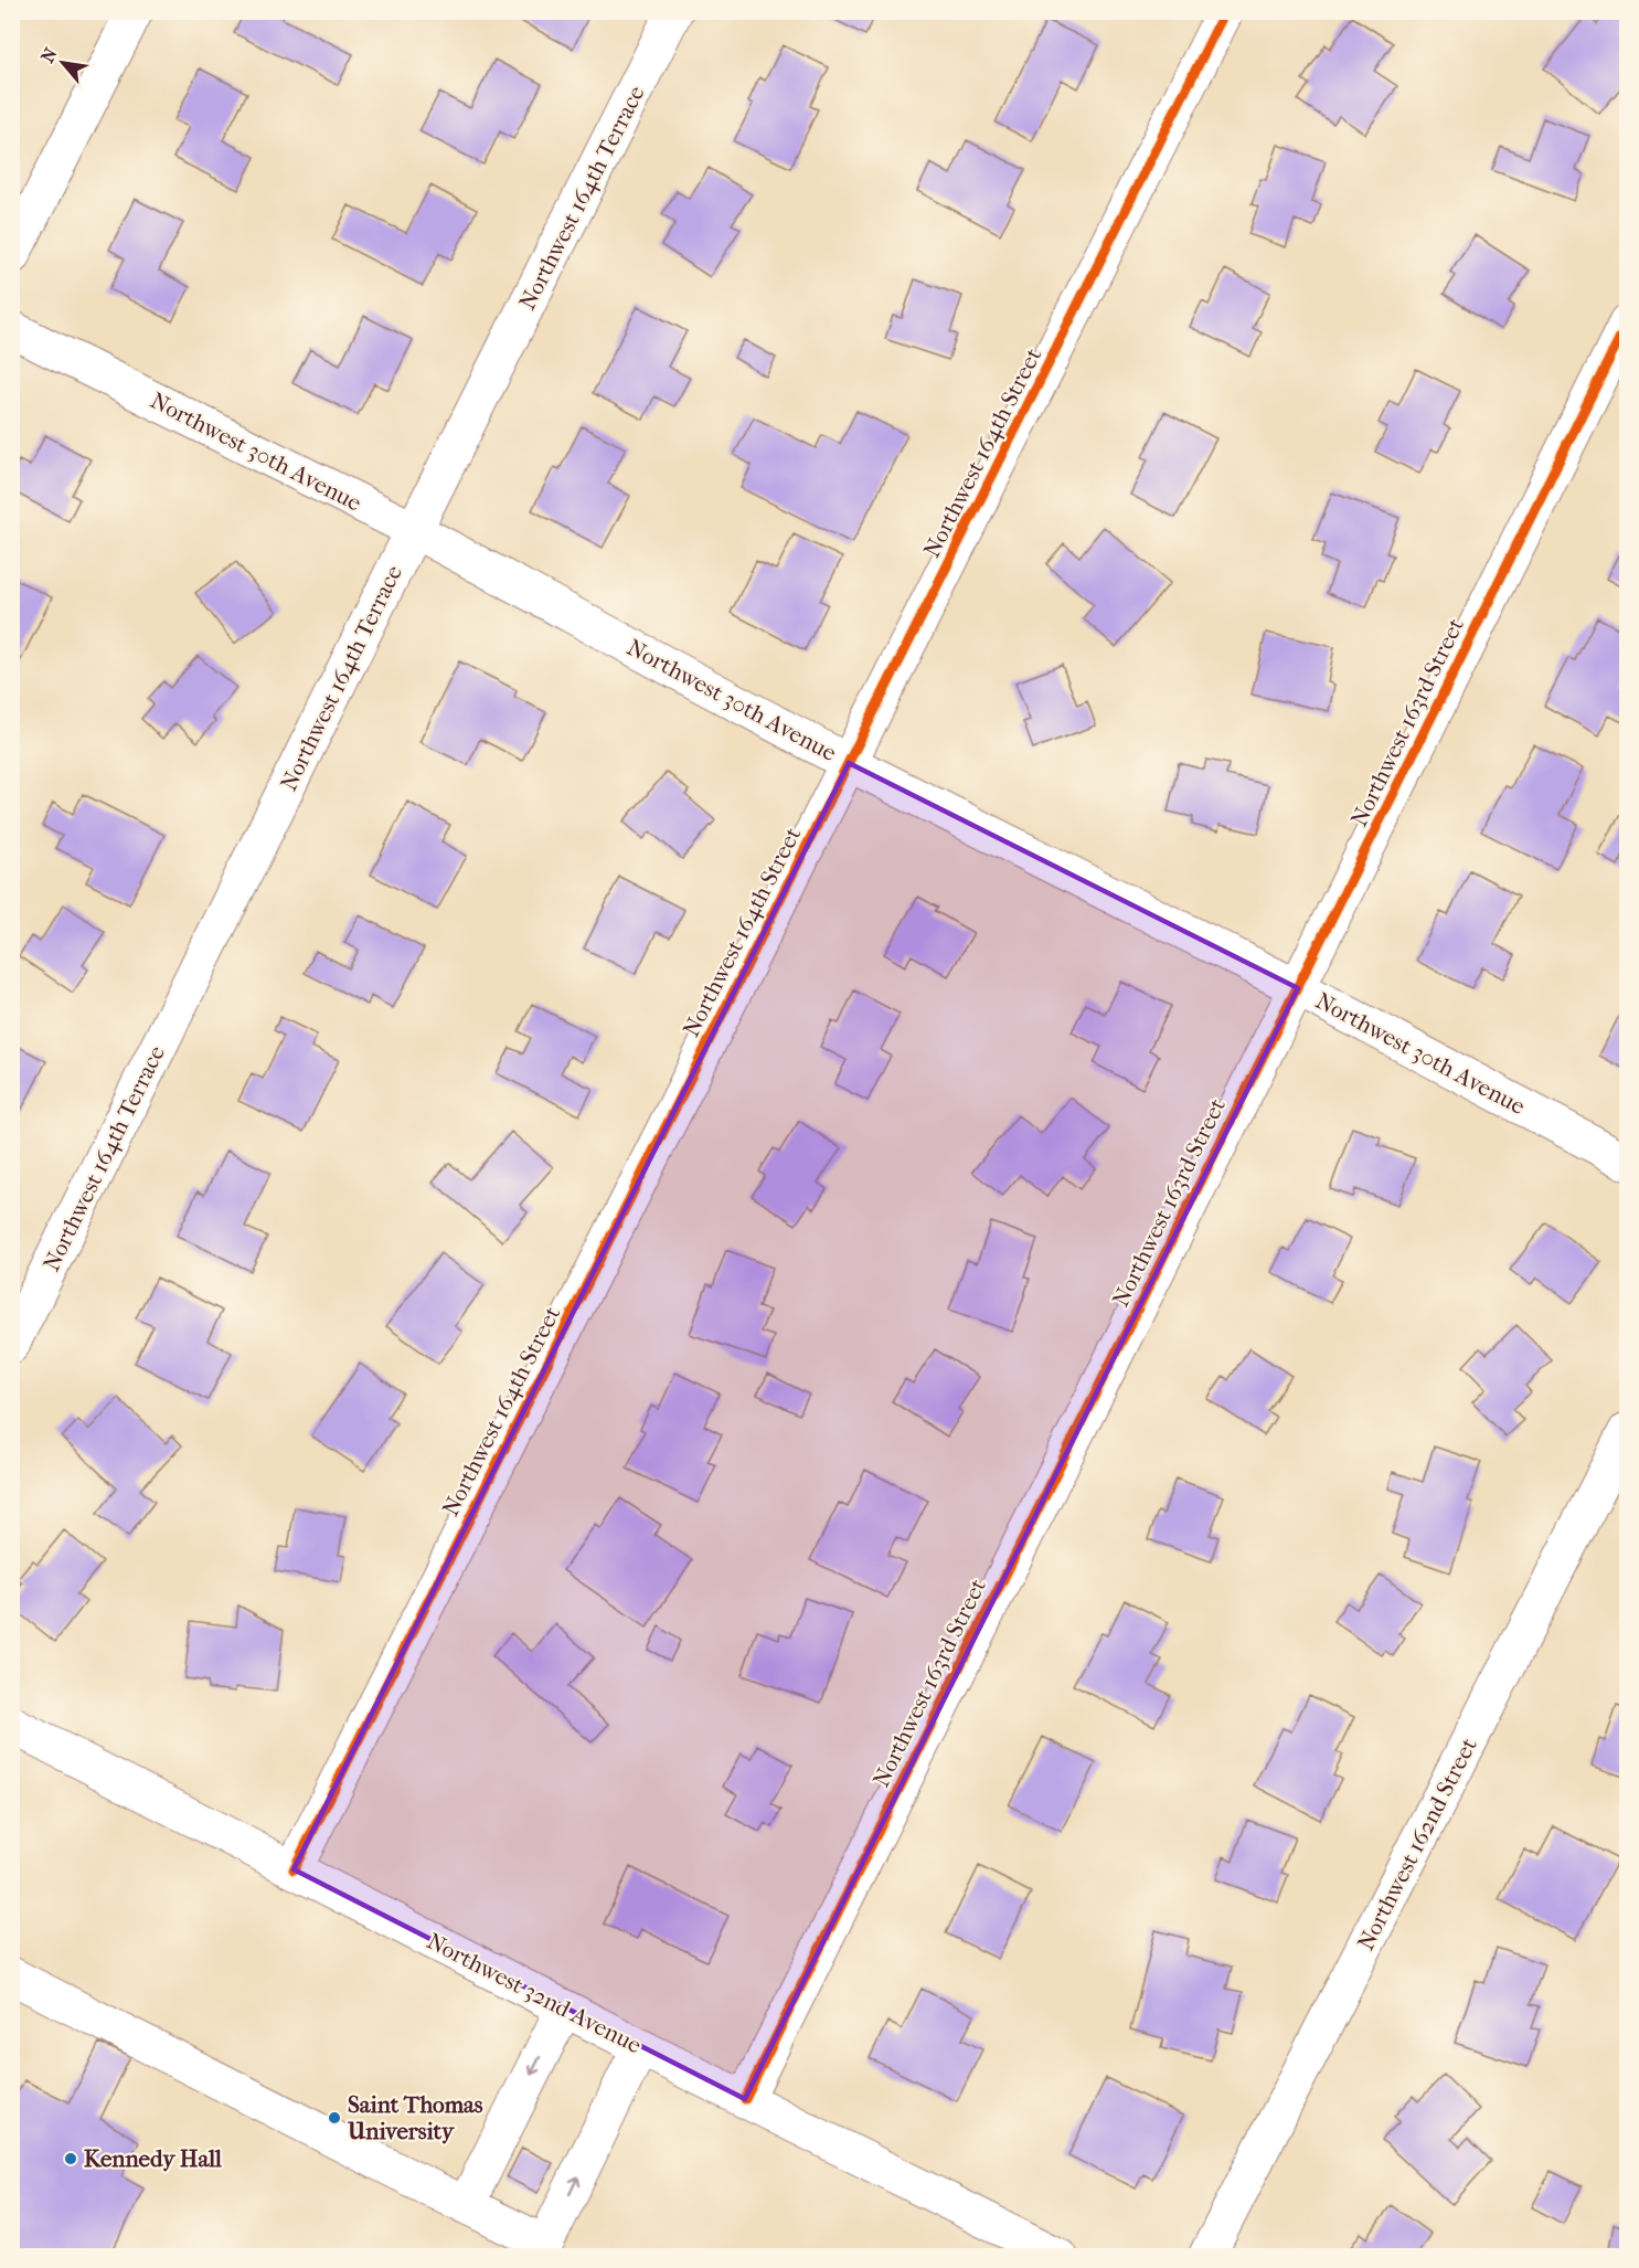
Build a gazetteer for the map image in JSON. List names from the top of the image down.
{
  "streets": {
    "street": [
      "Northwest 164th Terrace",
      "Northwest 30th Avenue",
      "Northwest 164th Street",
      "Northwest 163rd Street",
      "Northwest 162nd Street",
      "Northwest 32nd Avenue"
    ]
  },
  "crossings": [
    ["Northwest 164th Terrace", "Northwest 30th Avenue"],
    ["Northwest 30th Avenue", "Northwest 164th Street"],
    ["Northwest 30th Avenue", "Northwest 163rd Street"],
    ["Northwest 164th Street", "Northwest 32nd Avenue"],
    ["Northwest 163rd Street", "Northwest 32nd Avenue"]
  ],
  "places": ["Saint Thomas University", "Kennedy Hall"],
  "north": "top left"
}
